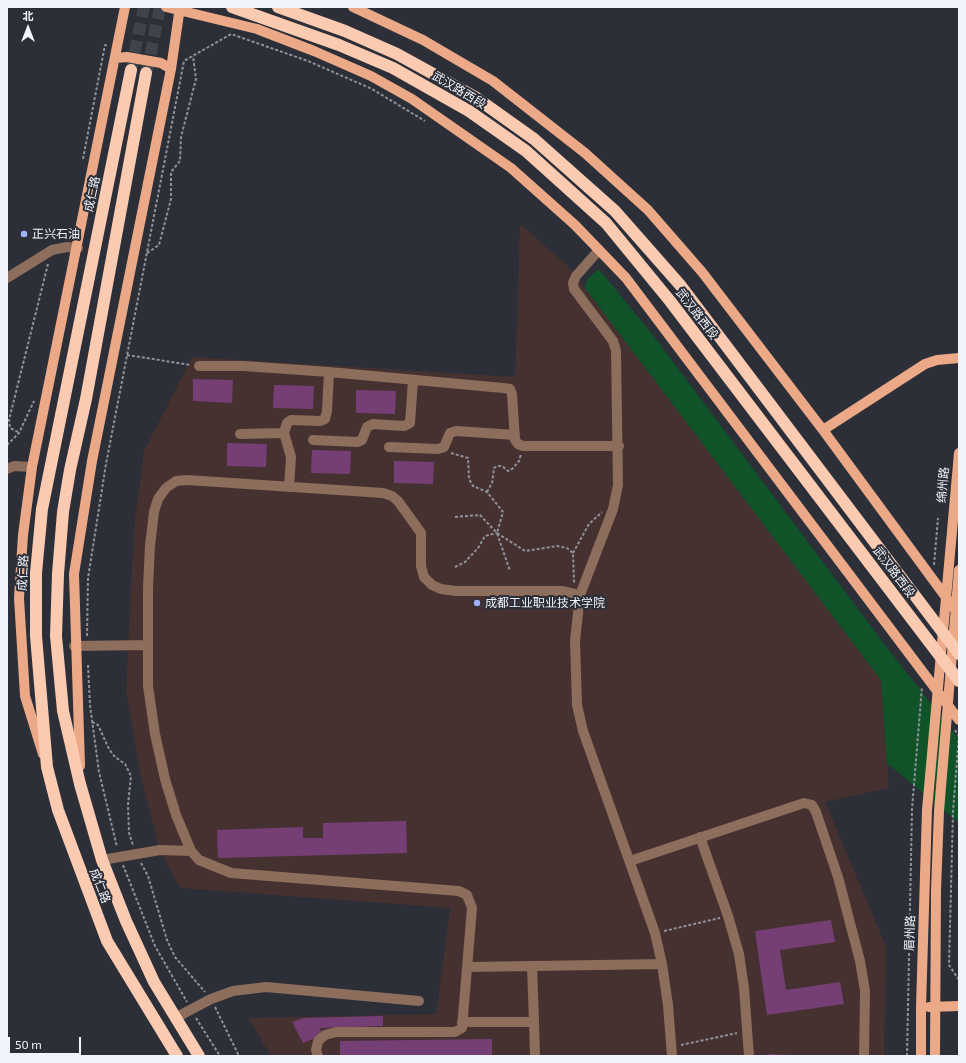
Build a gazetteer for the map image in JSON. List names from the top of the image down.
{
  "streets": {
    "highway": ["武汉路西段", "成仁路"],
    "main road": ["绵州路", "眉州路"]
  },
  "crossings": [
    ["绵州路", "眉州路"]
  ],
  "places": ["正兴石油", "成都工业职业技术学院"],
  "scale_bar": "50 m",
  "north": "top"
}
